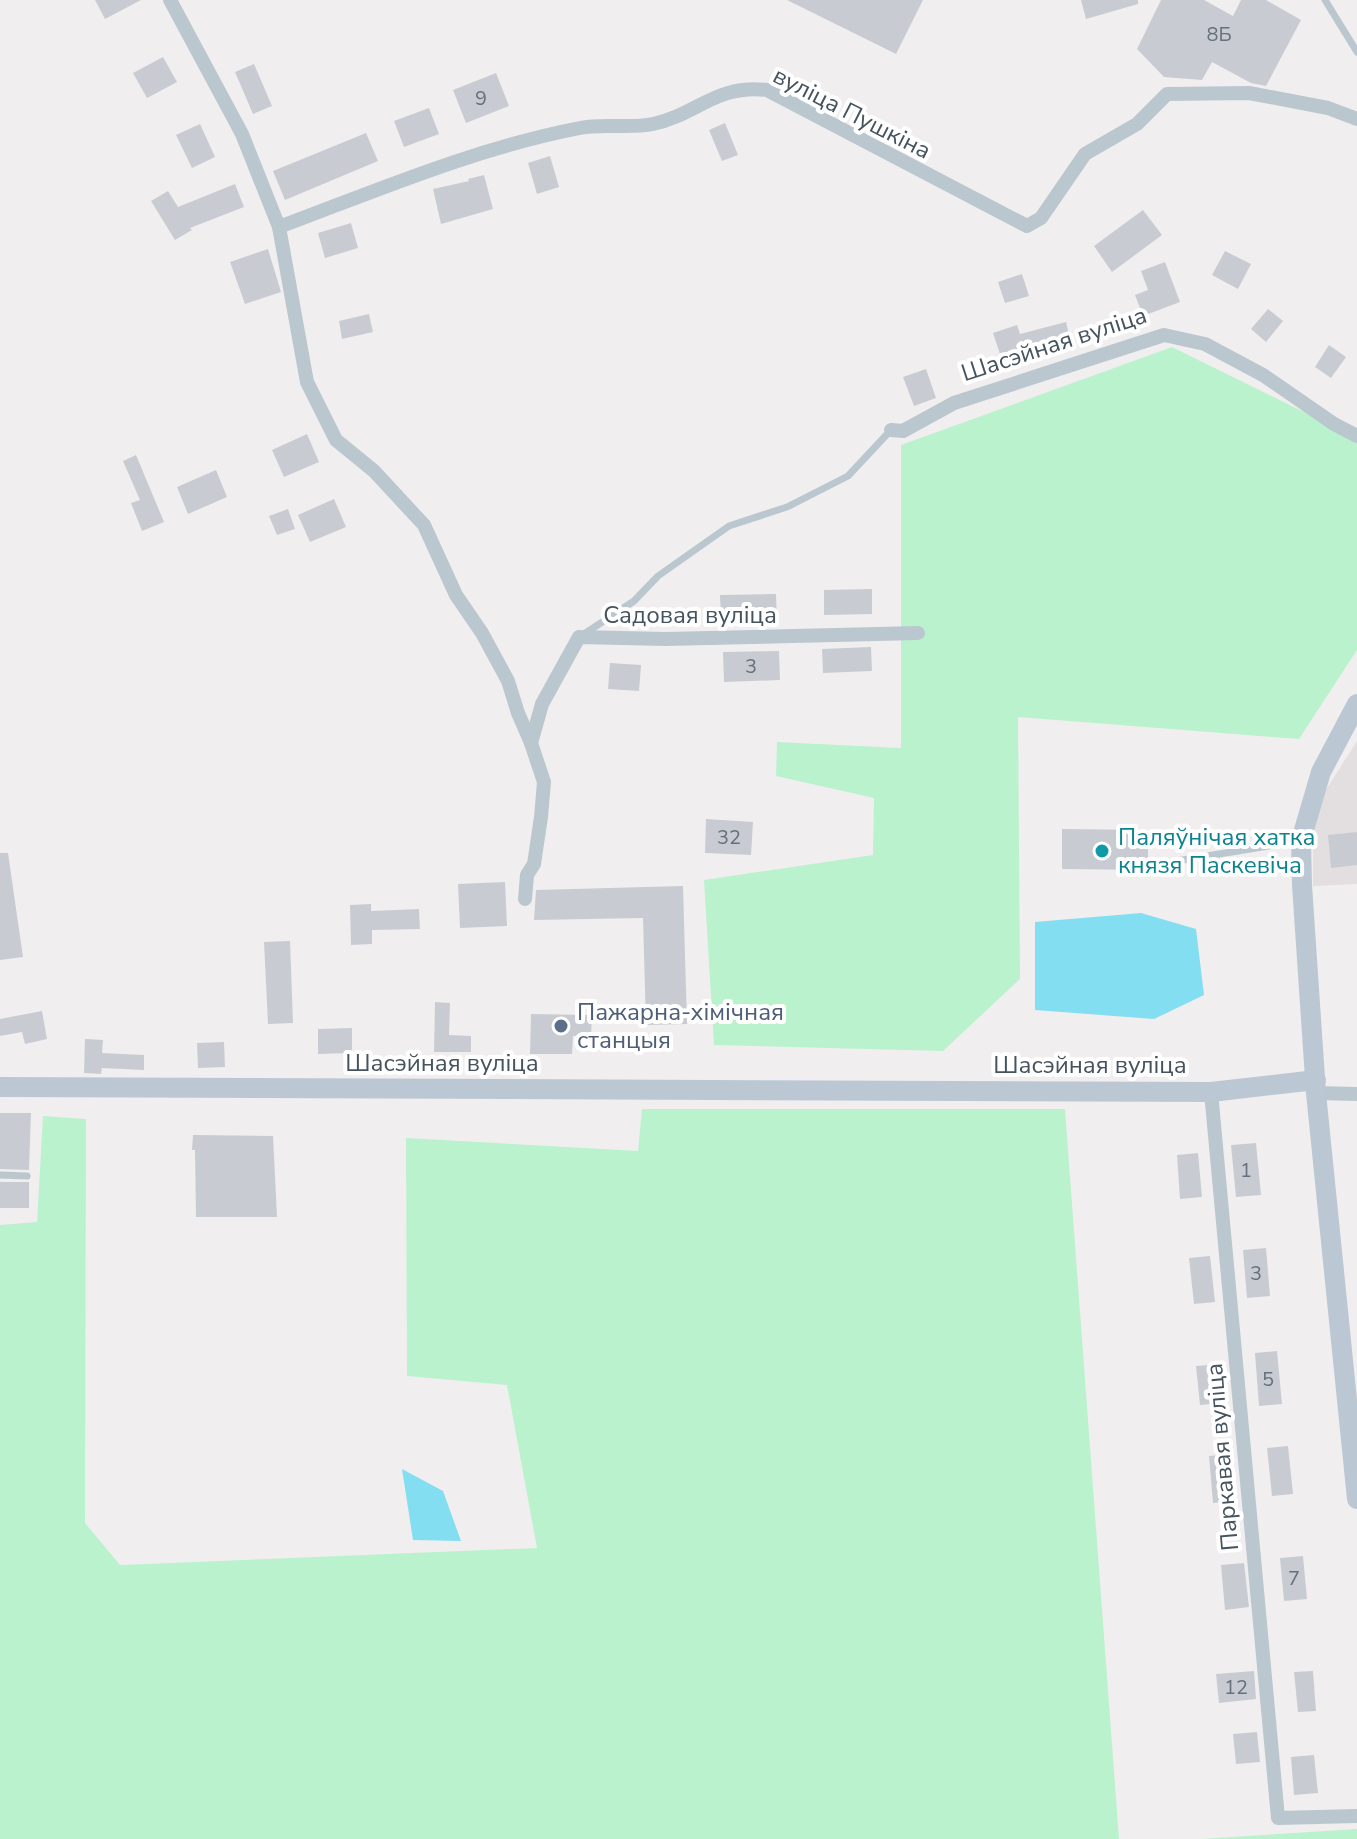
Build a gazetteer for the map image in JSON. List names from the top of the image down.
{
  "streets": {
    "main road": ["Шасэйная вуліца"],
    "street": ["вуліца Пушкіна", "Садовая вуліца", "Паркавая вуліца"]
  },
  "crossings": [
    ["Шасэйная вуліца", "Паркавая вуліца"]
  ],
  "places": ["Паляўнічая хатка князя Паскевіча", "Пажарна-хімічная станцыя"],
  "house_numbers": [
    "8Б",
    "9",
    "3",
    "32",
    "1",
    "3",
    "5",
    "7",
    "12"
  ]
}
